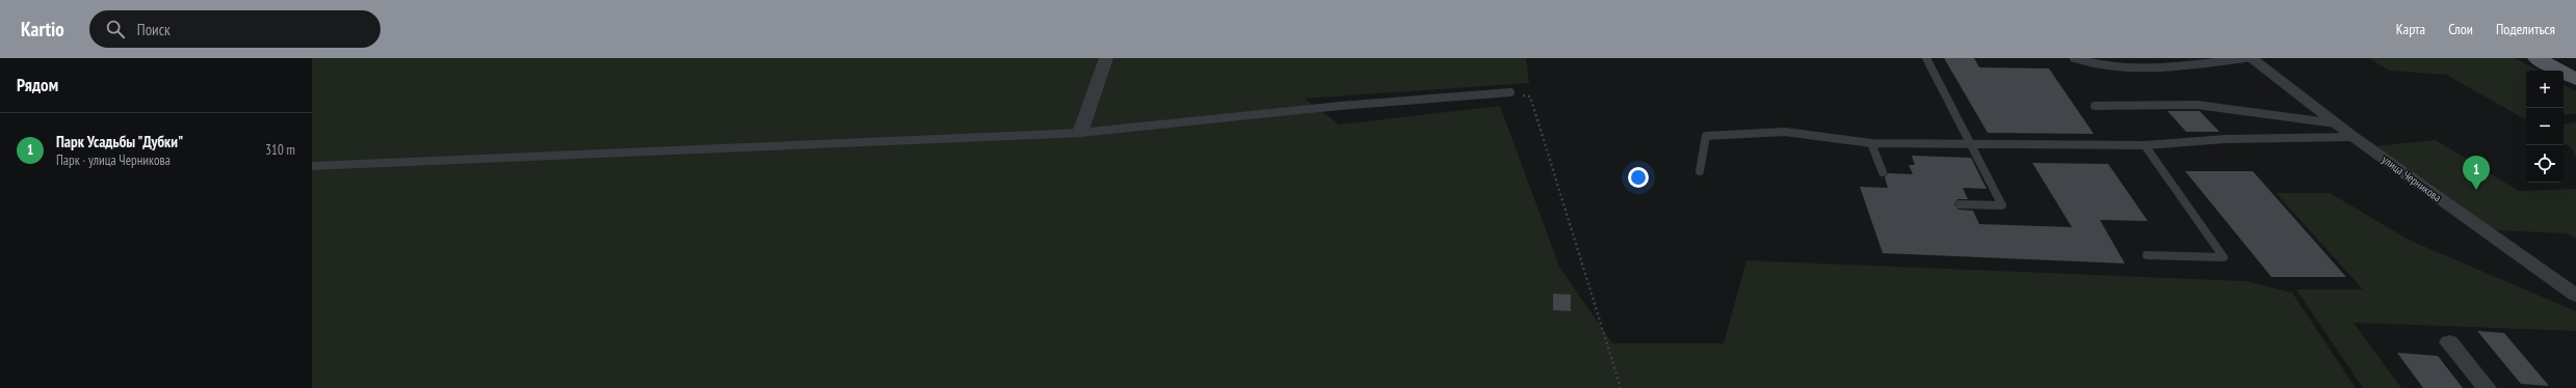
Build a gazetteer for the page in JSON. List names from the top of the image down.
{
  "streets": {
    "street": ["улица Черникова"]
  },
  "page": {
    "header": "Kartio",
    "search": "Поиск",
    "nav": ["Карта", "Слои", "Поделиться"],
    "heading": "Рядом",
    "map_buttons": ["+", "−"],
    "list": [
      {
        "mark": "1",
        "name": "Парк Усадьбы \"Дубки\"",
        "note": "Парк · улица Черникова",
        "value": "310 m"
      }
    ],
    "pins": "1"
  }
}
